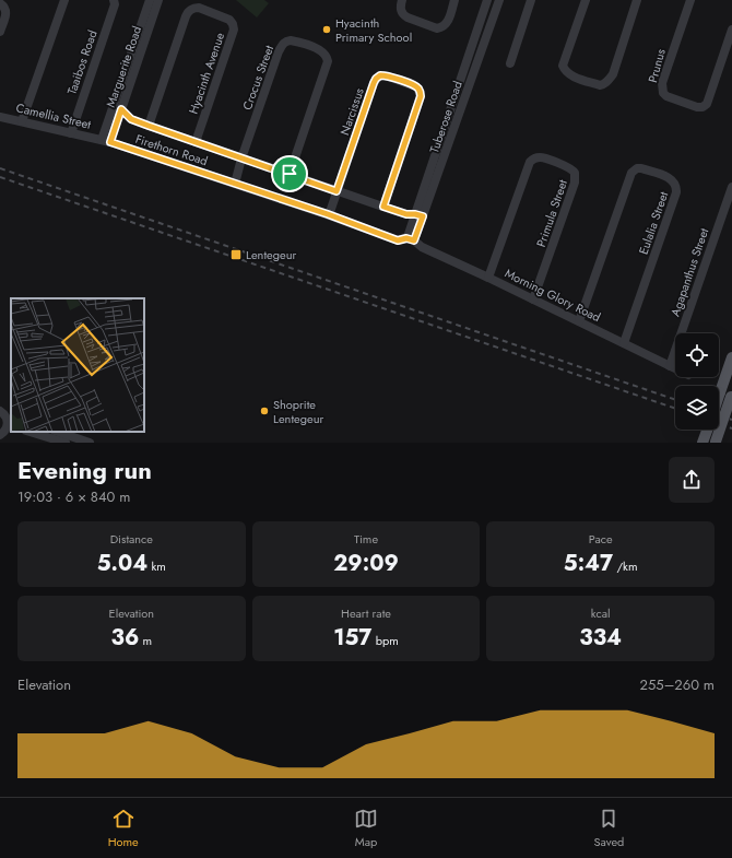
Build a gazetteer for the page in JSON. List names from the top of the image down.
{
  "streets": {
    "street": [
      "Taaibos Road",
      "Prunus",
      "Marguerite Road",
      "Hyacinth Avenue",
      "Crocus Street",
      "Narcissus",
      "Camellia Street",
      "Tuberose Road",
      "Firethorn Road",
      "Primula Street",
      "Eulalia Street",
      "Agapanthus Street",
      "Morning Glory Road"
    ]
  },
  "crossings": [
    ["Taaibos Road", "Camellia Street"],
    ["Marguerite Road", "Camellia Street"],
    ["Marguerite Road", "Firethorn Road"],
    ["Hyacinth Avenue", "Firethorn Road"],
    ["Crocus Street", "Firethorn Road"],
    ["Narcissus", "Firethorn Road"],
    ["Camellia Street", "Firethorn Road"],
    ["Tuberose Road", "Firethorn Road"],
    ["Tuberose Road", "Morning Glory Road"],
    ["Firethorn Road", "Morning Glory Road"],
    ["Primula Street", "Morning Glory Road"],
    ["Eulalia Street", "Morning Glory Road"],
    ["Agapanthus Street", "Morning Glory Road"]
  ],
  "places": {
    "other": ["Hyacinth Primary School", "Shoprite Lentegeur"],
    "transit": ["Lentegeur"]
  },
  "page": {
    "heading": ["Evening run", "19:03 · 6 × 840 m"],
    "stats": [
      ["Distance", "5.04 km"],
      ["Time", "29:09"],
      ["Pace", "5:47 /km"],
      ["Elevation", "36 m"],
      ["Heart rate", "157 bpm"],
      ["kcal", "334"]
    ],
    "chart": ["Elevation", "255–260 m"],
    "tabs": ["Home", "Map", "Saved"]
  }
}
